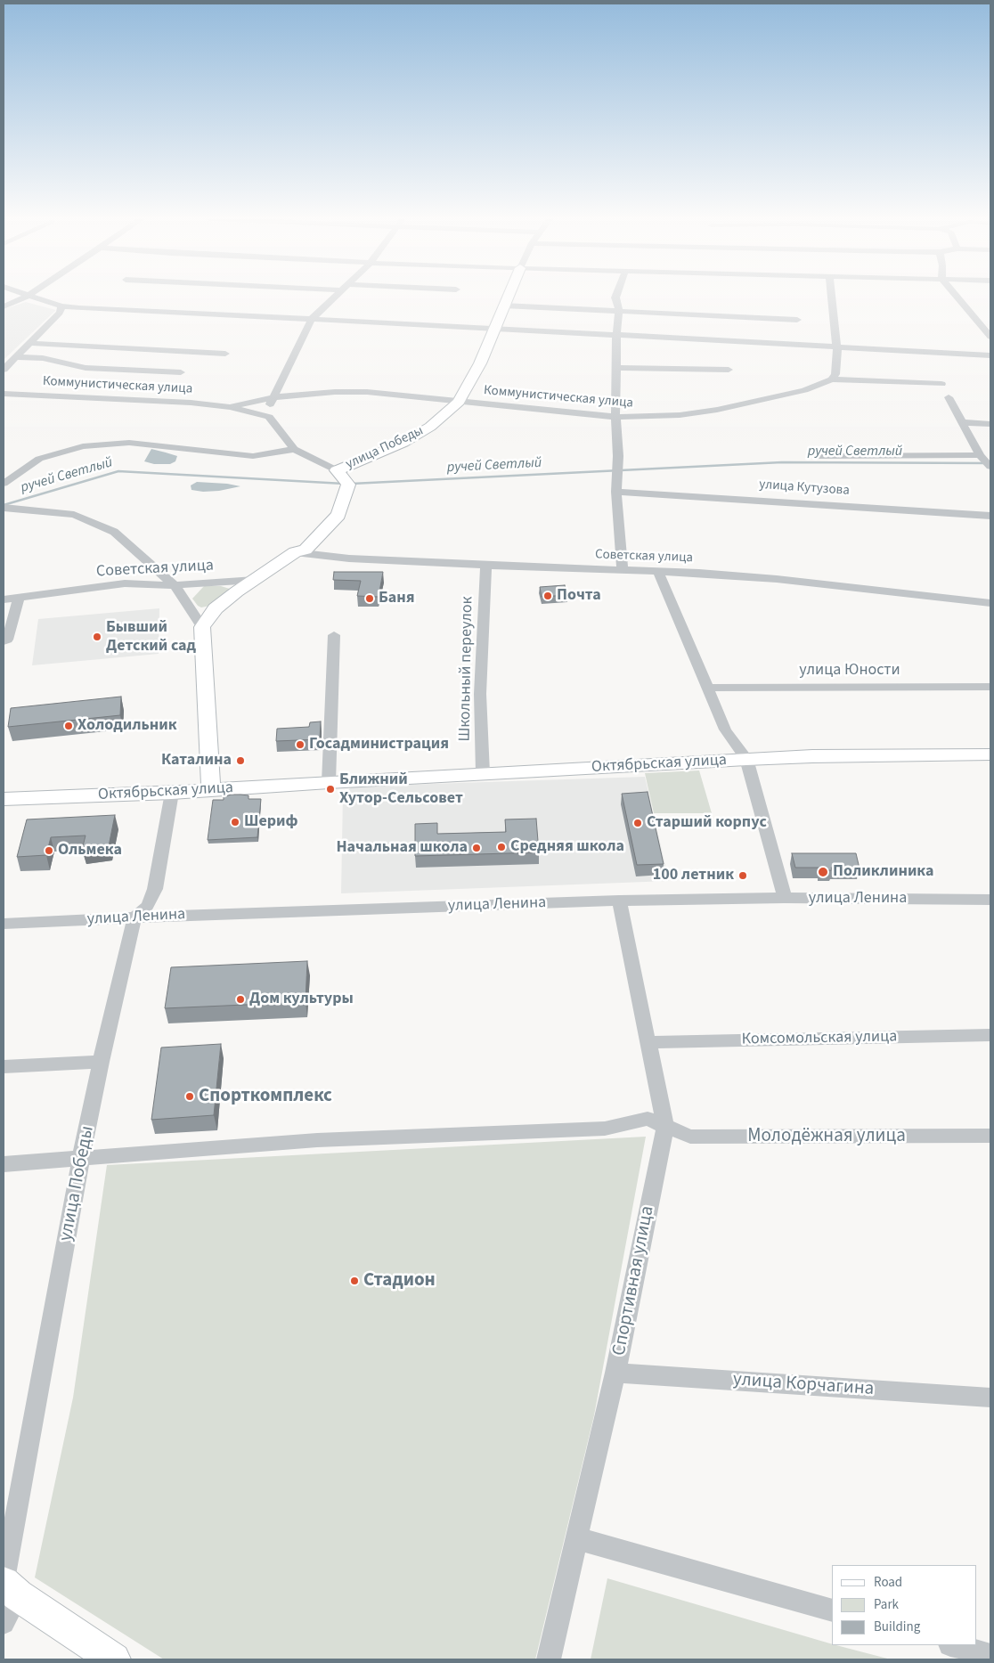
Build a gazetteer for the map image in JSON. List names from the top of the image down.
{
  "streets": {
    "street": [
      "Коммунистическая улица",
      "улица Победы",
      "улица Кутузова",
      "Советская улица",
      "Школьный переулок",
      "улица Юности",
      "Октябрьская улица",
      "улица Ленина",
      "Комсомольская улица",
      "Молодёжная улица",
      "Спортивная улица",
      "улица Корчагина"
    ]
  },
  "crossings": [
    ["Коммунистическая улица", "улица Победы"],
    ["улица Победы", "улица Ленина"],
    ["улица Победы", "Молодёжная улица"],
    ["Советская улица", "Школьный переулок"],
    ["Школьный переулок", "Октябрьская улица"],
    ["улица Ленина", "Спортивная улица"],
    ["Комсомольская улица", "Спортивная улица"],
    ["Молодёжная улица", "Спортивная улица"],
    ["Спортивная улица", "улица Корчагина"]
  ],
  "water": ["ручей Светлый"],
  "places": [
    "Почта",
    "Баня",
    "Бывший Детский сад",
    "Холодильник",
    "Госадминистрация",
    "Каталина",
    "Ближний Хутор-Сельсовет",
    "Шериф",
    "Старший корпус",
    "Средняя школа",
    "Начальная школа",
    "Ольмека",
    "Поликлиника",
    "100 летник",
    "Дом культуры",
    "Спорткомплекс",
    "Стадион"
  ],
  "legend": ["Road", "Park", "Building"]
}
